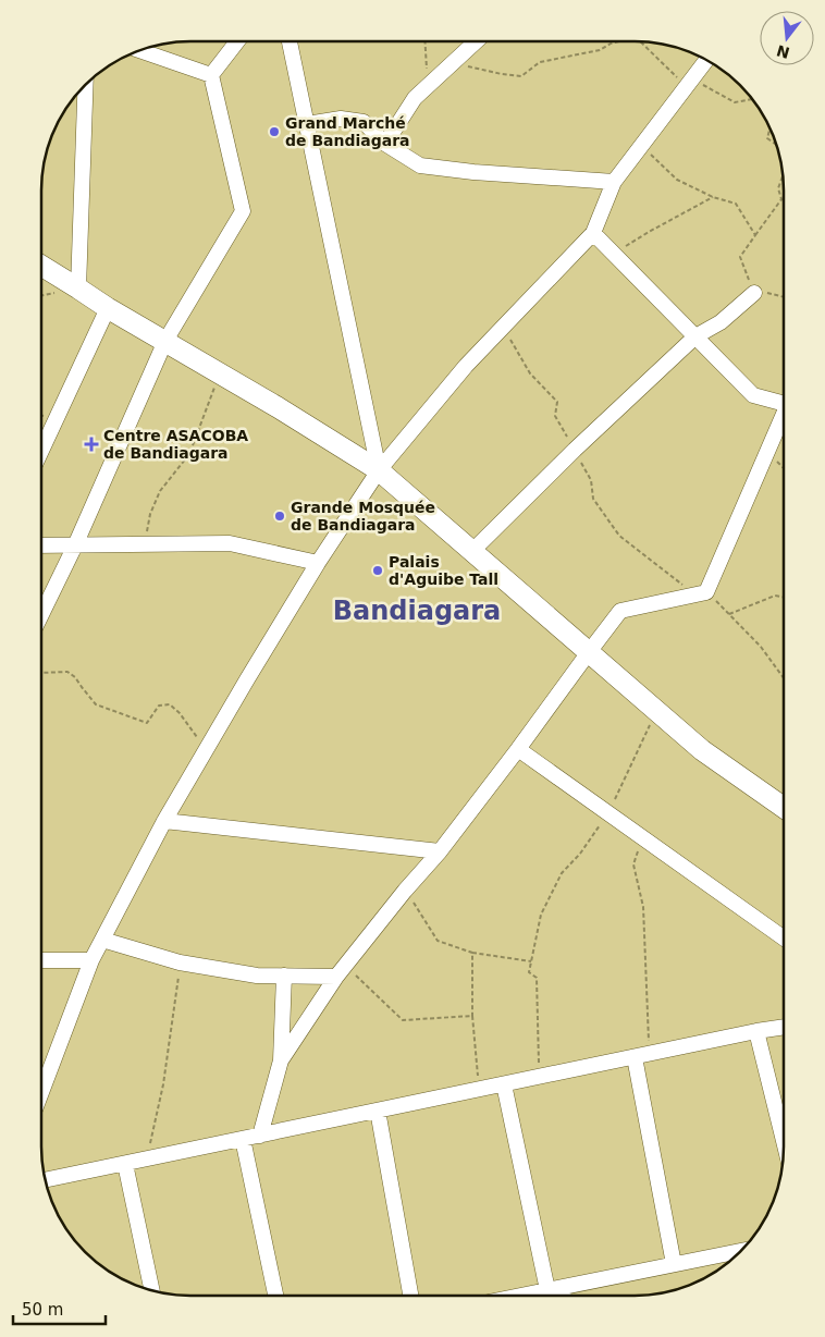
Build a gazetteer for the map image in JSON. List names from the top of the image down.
{
  "districts": ["Bandiagara"],
  "places": {
    "other": ["Grand Marché de Bandiagara", "Grande Mosquée de Bandiagara", "Palais d'Aguibe Tall"],
    "health": ["Centre ASACOBA de Bandiagara"]
  },
  "scale_bar": "50 m",
  "north": "bottom"
}
